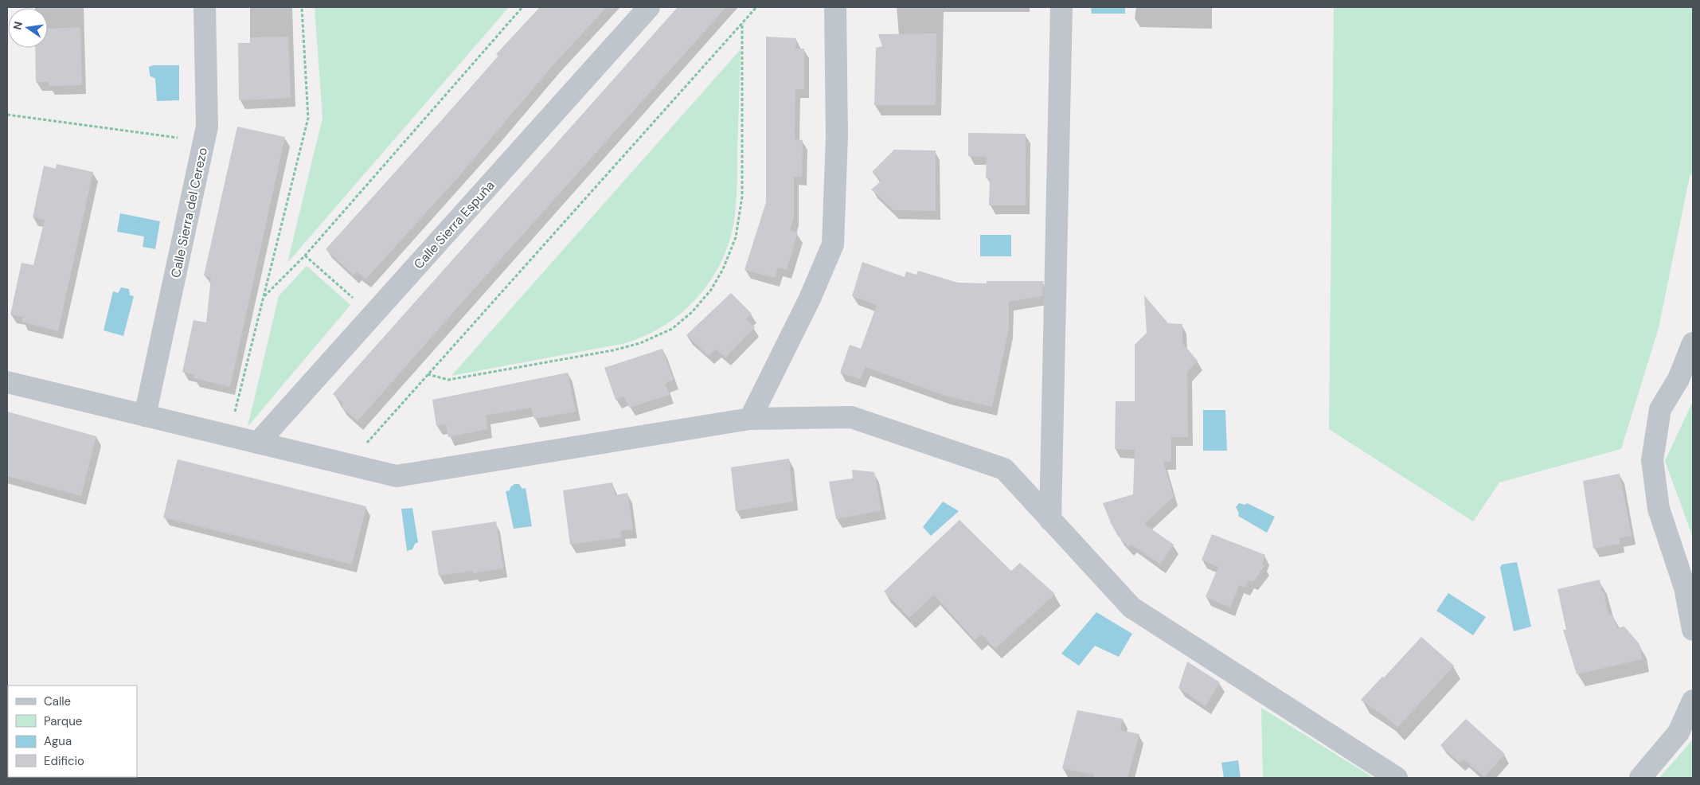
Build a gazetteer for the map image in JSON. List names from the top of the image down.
{
  "streets": {
    "street": ["Calle Sierra del Cerezo", "Calle Sierra Espuña"]
  },
  "legend": [
    "Calle",
    "Parque",
    "Agua",
    "Edificio"
  ],
  "north": "left"
}
